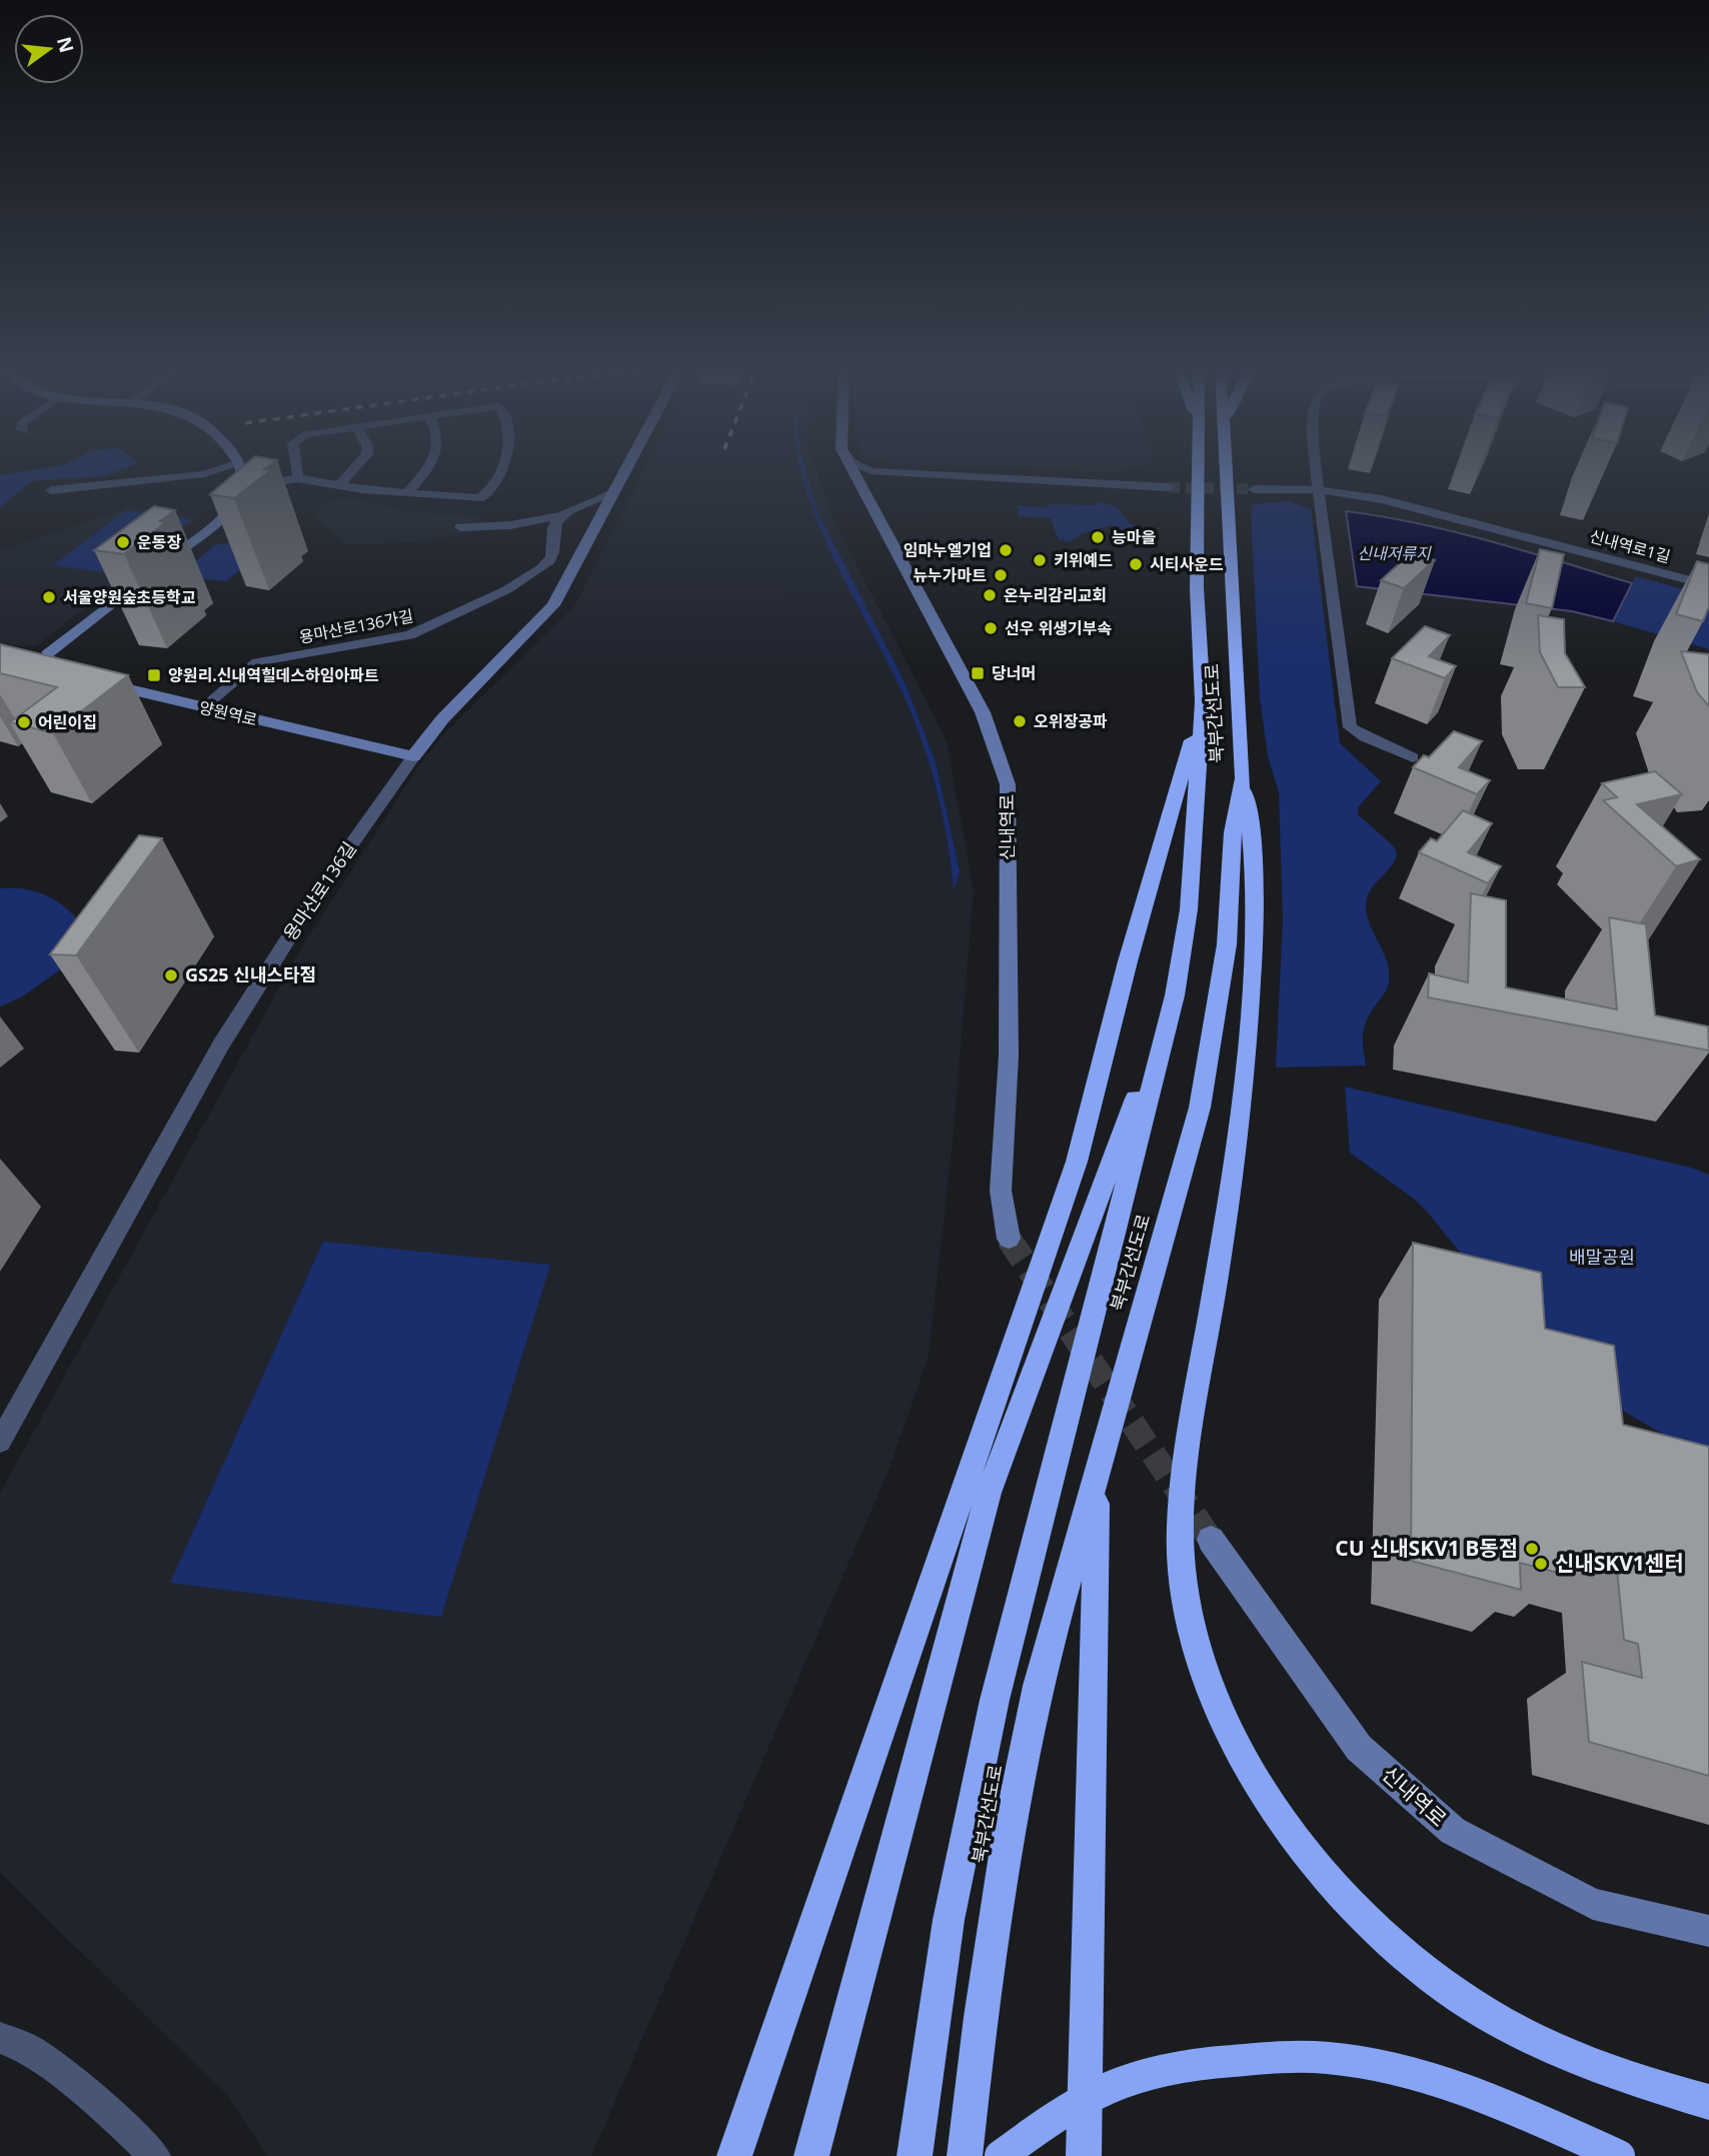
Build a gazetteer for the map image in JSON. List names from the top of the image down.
{
  "streets": {
    "highway": ["북부간선도로"],
    "street": [
      "신내역로1길",
      "용마산로136가길",
      "양원역로",
      "신내역로",
      "용마산로136길"
    ]
  },
  "crossings": [
    ["용마산로136가길", "양원역로"],
    ["양원역로", "용마산로136길"]
  ],
  "water": ["신내저류지"],
  "parks": ["배말공원"],
  "places": {
    "other": [
      "능마을",
      "운동장",
      "임마누엘기업",
      "키위예드",
      "시티사운드",
      "뉴누가마트",
      "온누리감리교회",
      "서울양원숲초등학교",
      "선우 위생기부속",
      "오위장공파",
      "어린이집",
      "GS25 신내스타점",
      "CU 신내SKV1 B동점",
      "신내SKV1센터"
    ],
    "transit": ["당너머", "양원리.신내역힐데스하임아파트"]
  },
  "north": "right"
}
